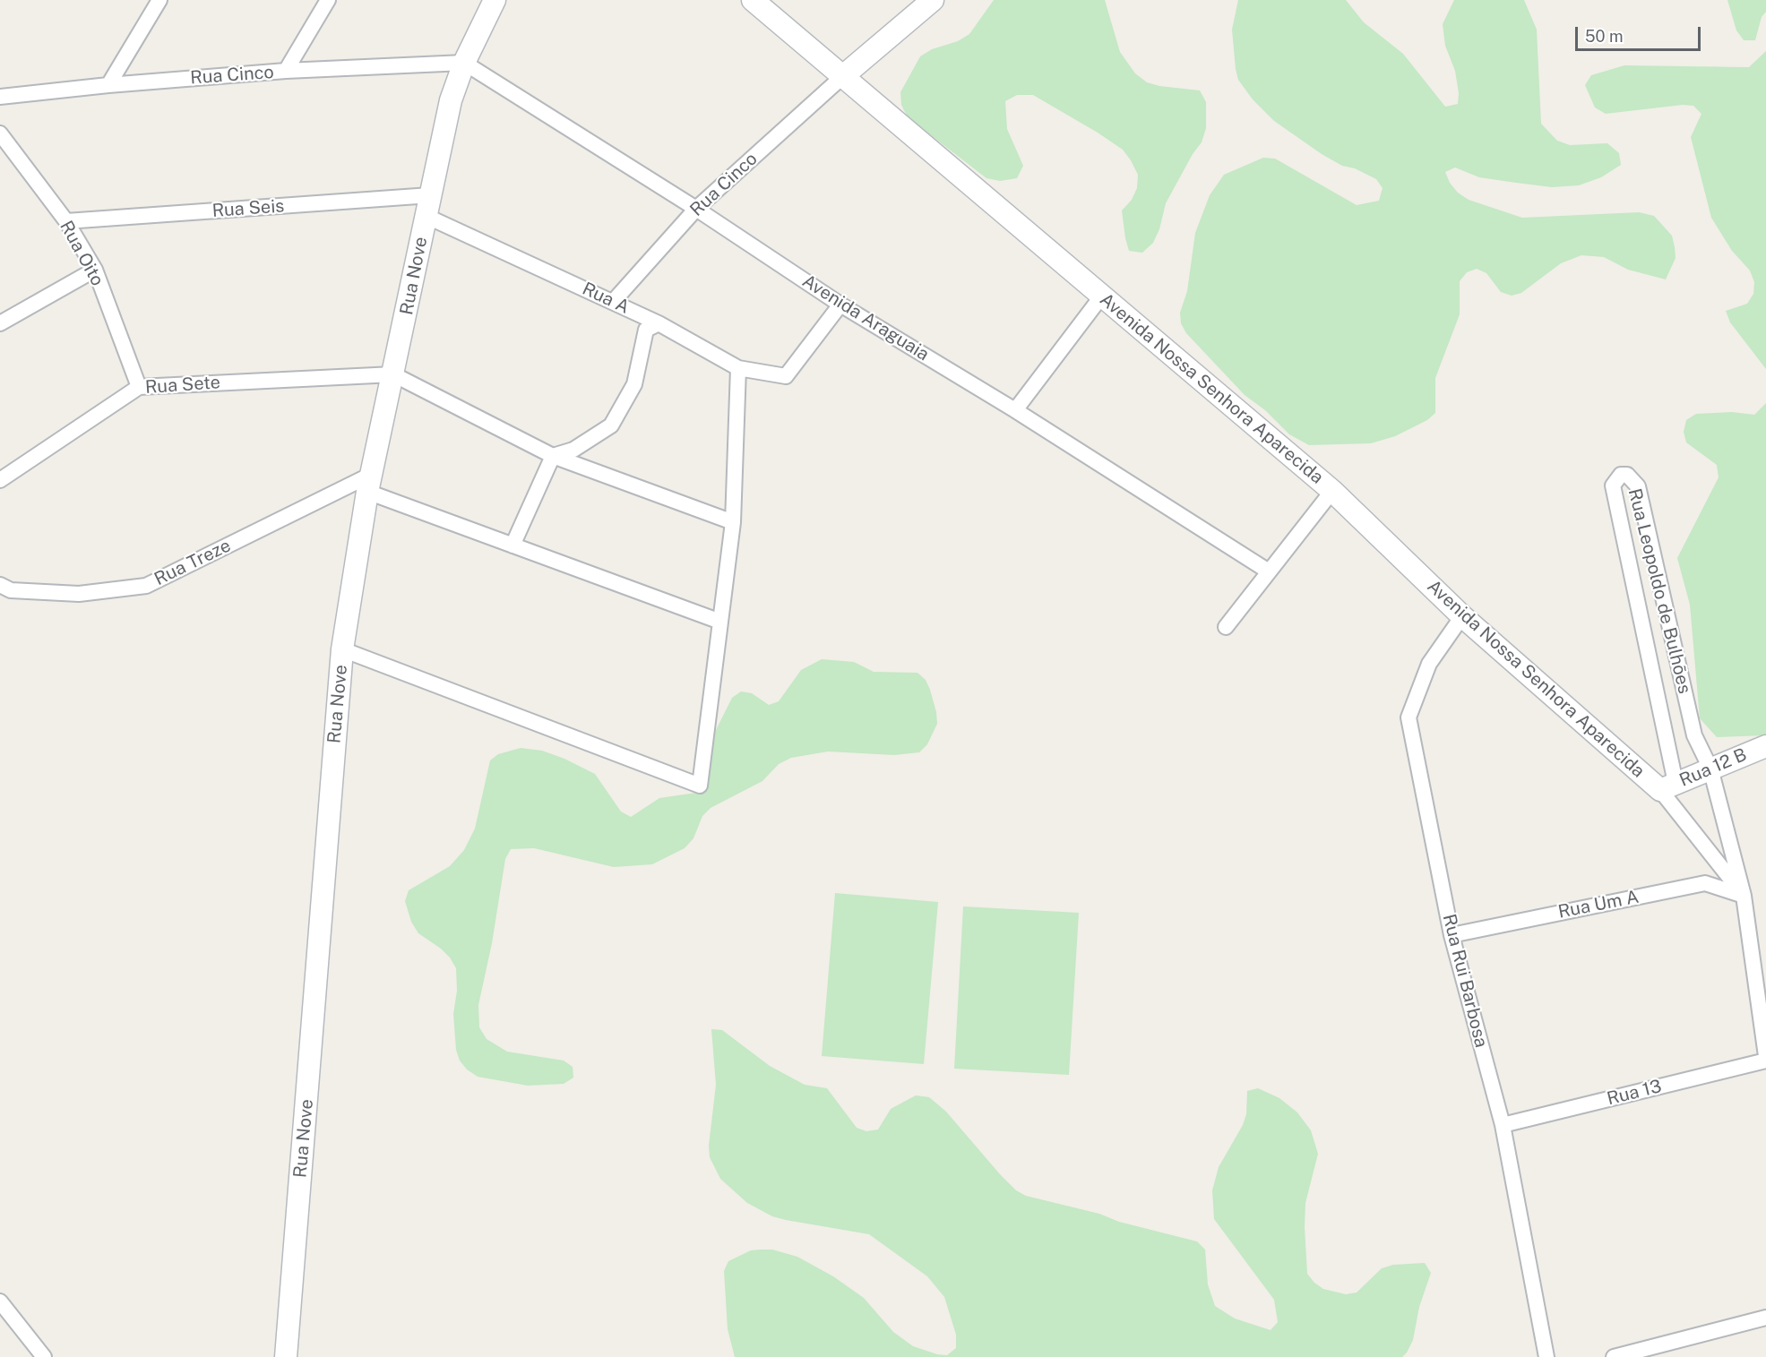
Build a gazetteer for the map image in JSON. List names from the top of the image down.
{
  "streets": {
    "street": [
      "Rua Cinco",
      "Rua Seis",
      "Rua Oito",
      "Rua Nove",
      "Rua A",
      "Avenida Araguaia",
      "Rua Sete",
      "Avenida Nossa Senhora Aparecida",
      "Rua Treze",
      "Rua Leopoldo de Bulhões",
      "Rua 12 B",
      "Rua Um A",
      "Rua Rui Barbosa",
      "Rua 13"
    ]
  },
  "crossings": [
    ["Rua Cinco", "Rua Nove"],
    ["Rua Cinco", "Rua A"],
    ["Rua Cinco", "Avenida Araguaia"],
    ["Rua Cinco", "Avenida Nossa Senhora Aparecida"],
    ["Rua Seis", "Rua Oito"],
    ["Rua Seis", "Rua Nove"],
    ["Rua Seis", "Rua A"],
    ["Rua Oito", "Rua Sete"],
    ["Rua Nove", "Rua A"],
    ["Rua Nove", "Avenida Araguaia"],
    ["Rua Nove", "Rua Sete"],
    ["Rua Nove", "Rua Treze"],
    ["Rua A", "Avenida Araguaia"],
    ["Avenida Nossa Senhora Aparecida", "Rua Leopoldo de Bulhões"],
    ["Avenida Nossa Senhora Aparecida", "Rua 12 B"],
    ["Avenida Nossa Senhora Aparecida", "Rua Rui Barbosa"],
    ["Rua Leopoldo de Bulhões", "Rua 12 B"],
    ["Rua Leopoldo de Bulhões", "Rua Um A"],
    ["Rua Um A", "Rua Rui Barbosa"],
    ["Rua Rui Barbosa", "Rua 13"]
  ],
  "scale_bar": "50 m"
}
